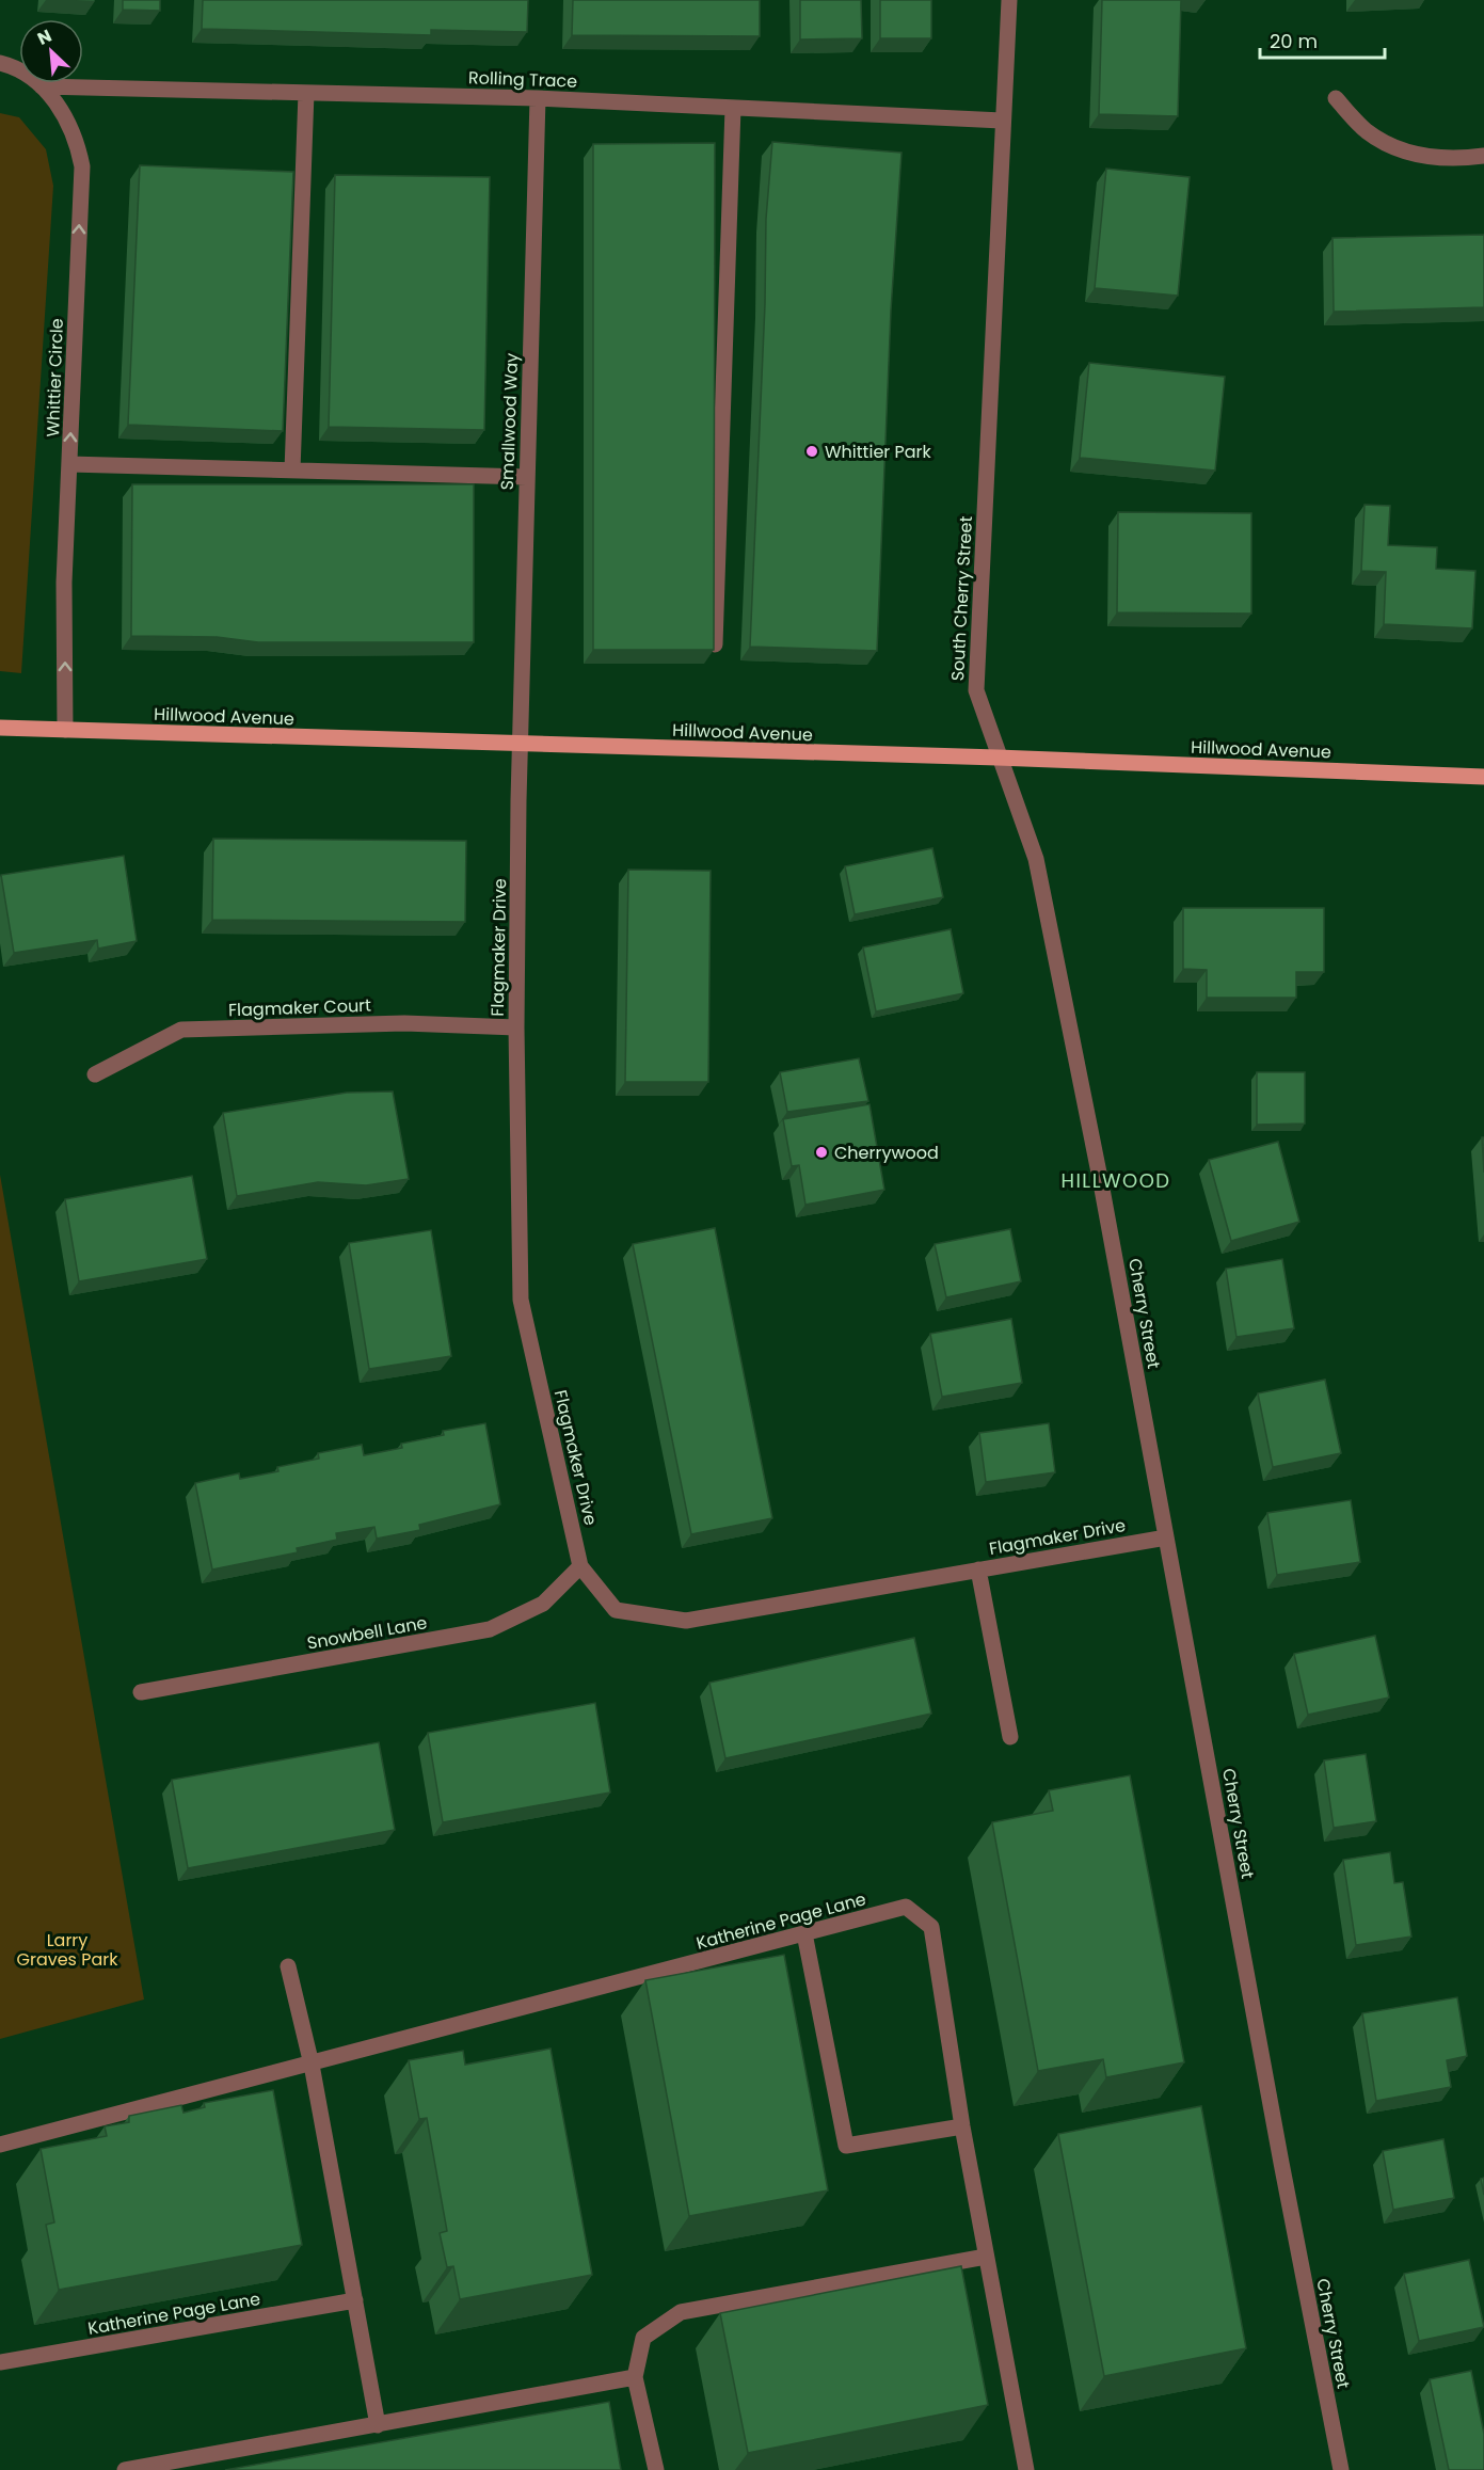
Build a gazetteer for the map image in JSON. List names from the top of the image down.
{
  "streets": {
    "main road": ["Hillwood Avenue"],
    "street": [
      "Rolling Trace",
      "Whittier Circle",
      "Smallwood Way",
      "South Cherry Street",
      "Flagmaker Drive",
      "Flagmaker Court",
      "Cherry Street",
      "Snowbell Lane",
      "Katherine Page Lane"
    ]
  },
  "crossings": [
    ["Rolling Trace", "Whittier Circle"],
    ["Rolling Trace", "Smallwood Way"],
    ["Rolling Trace", "South Cherry Street"],
    ["Whittier Circle", "Hillwood Avenue"],
    ["Smallwood Way", "Hillwood Avenue"],
    ["Smallwood Way", "Flagmaker Drive"],
    ["South Cherry Street", "Hillwood Avenue"],
    ["South Cherry Street", "Cherry Street"],
    ["Hillwood Avenue", "Flagmaker Drive"],
    ["Flagmaker Drive", "Flagmaker Court"],
    ["Flagmaker Drive", "Cherry Street"],
    ["Flagmaker Drive", "Snowbell Lane"]
  ],
  "one_way": ["Whittier Circle"],
  "districts": ["HILLWOOD"],
  "parks": ["Larry Graves Park"],
  "places": ["Whittier Park", "Cherrywood"],
  "scale_bar": "20 m",
  "north": "top left"
}
